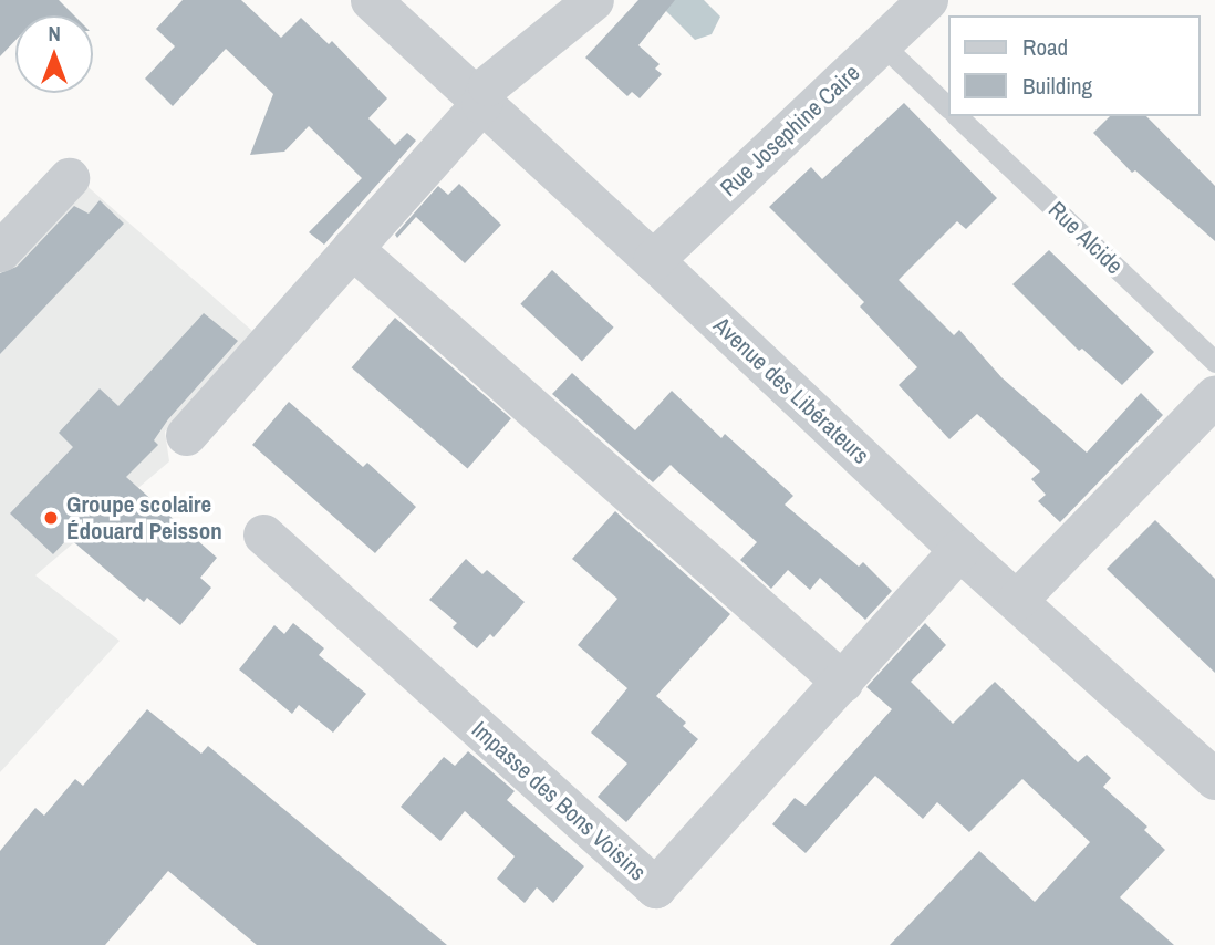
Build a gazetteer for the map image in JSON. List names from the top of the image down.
{
  "streets": {
    "street": ["Rue Josephine Caire", "Avenue des Libérateurs", "Impasse des Bons Voisins"],
    "lane": ["Rue Alcide"]
  },
  "crossings": [
    ["Rue Josephine Caire", "Avenue des Libérateurs"],
    ["Avenue des Libérateurs", "Impasse des Bons Voisins"]
  ],
  "places": ["Groupe scolaire Édouard Peisson"],
  "legend": ["Road", "Building"],
  "north": "top"
}
